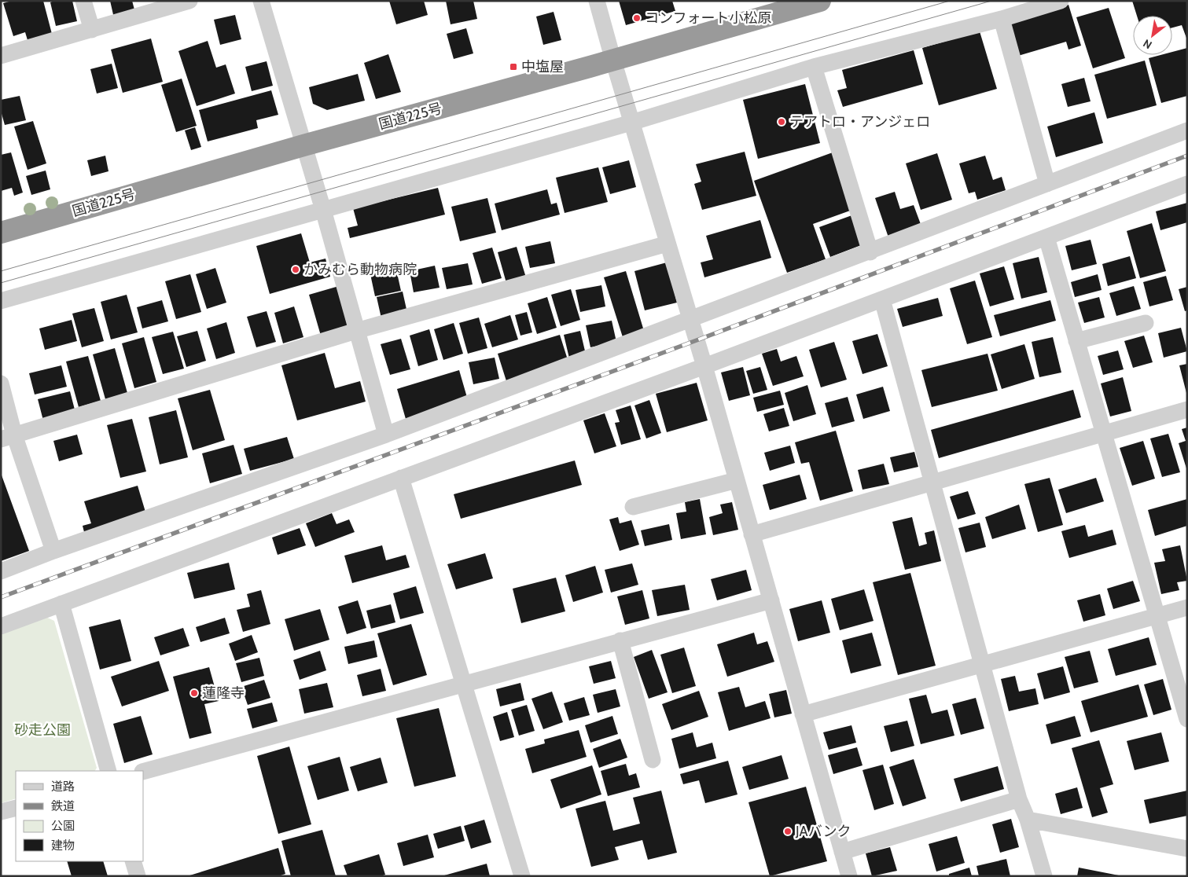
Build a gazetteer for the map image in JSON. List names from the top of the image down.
{
  "streets": {
    "highway": ["国道225号"]
  },
  "parks": ["砂走公園"],
  "places": {
    "other": [
      "コンフォート小松原",
      "テアトロ・アンジェロ",
      "かみむら動物病院",
      "蓮隆寺",
      "JAバンク"
    ],
    "transit": ["中塩屋"]
  },
  "legend": [
    "道路",
    "鉄道",
    "公園",
    "建物"
  ],
  "north": "bottom left"
}
